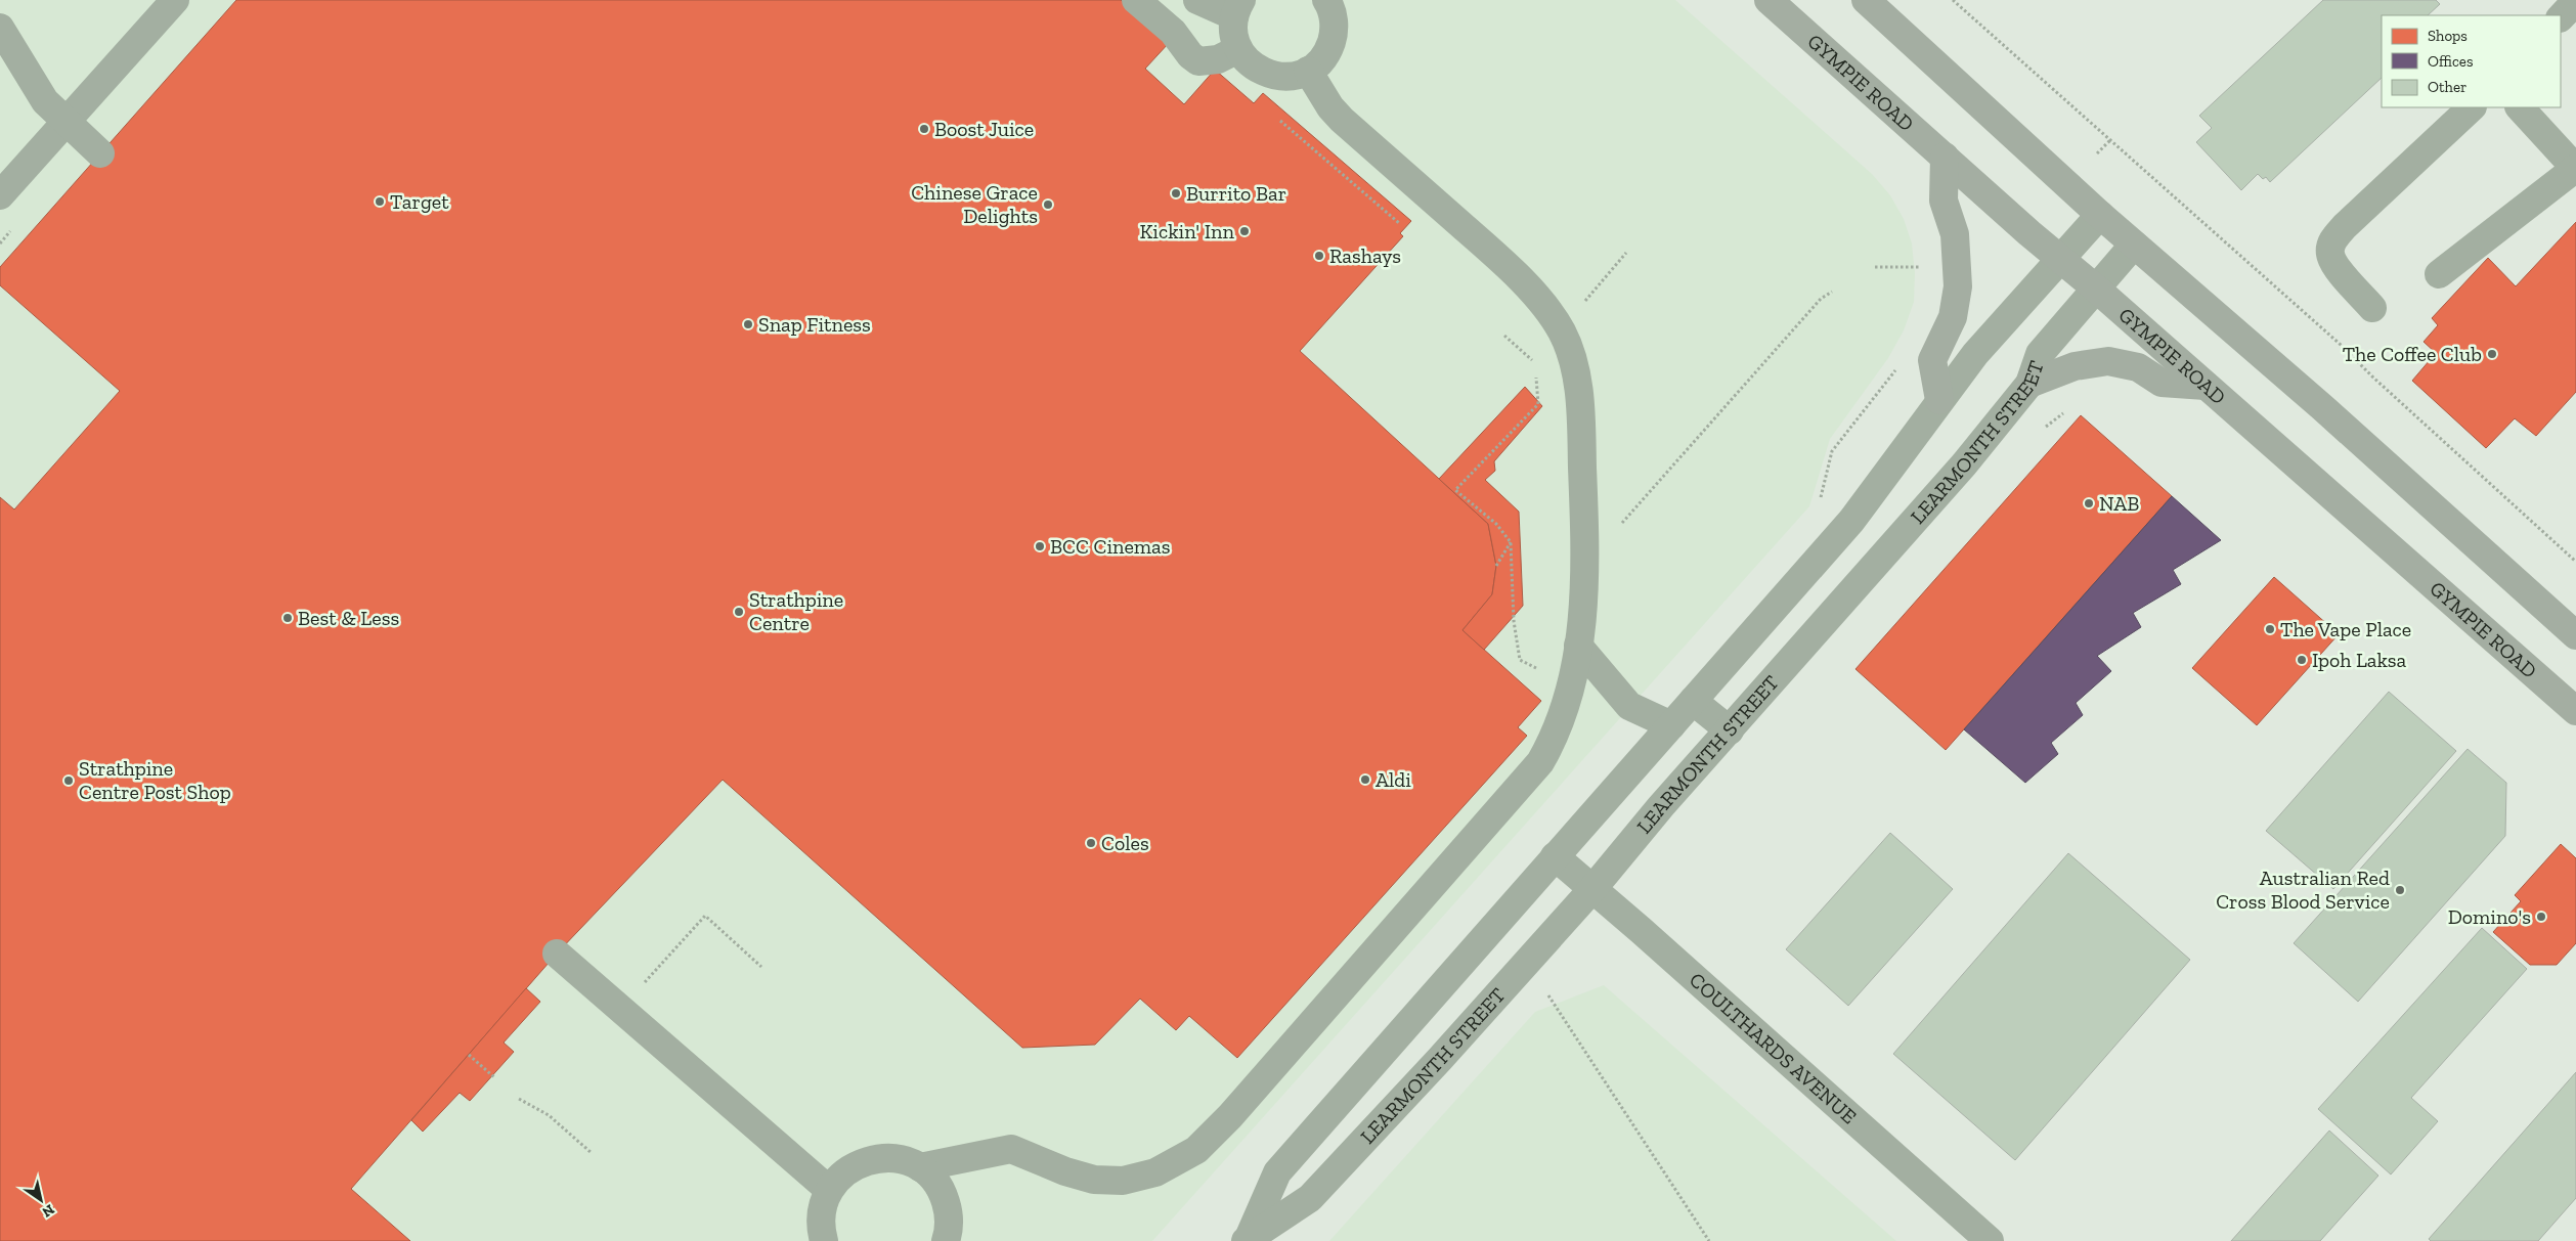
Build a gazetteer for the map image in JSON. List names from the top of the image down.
{
  "streets": {
    "highway": ["GYMPIE ROAD"],
    "street": ["LEARMONTH STREET", "COULTHARDS AVENUE"]
  },
  "crossings": [
    ["GYMPIE ROAD", "LEARMONTH STREET"],
    ["LEARMONTH STREET", "COULTHARDS AVENUE"]
  ],
  "places": [
    "Boost Juice",
    "Burrito Bar",
    "Target",
    "Chinese Grace Delights",
    "Kickin' Inn",
    "Rashays",
    "Snap Fitness",
    "The Coffee Club",
    "NAB",
    "BCC Cinemas",
    "Strathpine Centre",
    "Best & Less",
    "The Vape Place",
    "Ipoh Laksa",
    "Aldi",
    "Strathpine Centre Post Shop",
    "Coles",
    "Australian Red Cross Blood Service",
    "Domino's"
  ],
  "legend": ["Shops", "Offices", "Other"],
  "north": "bottom right"
}
